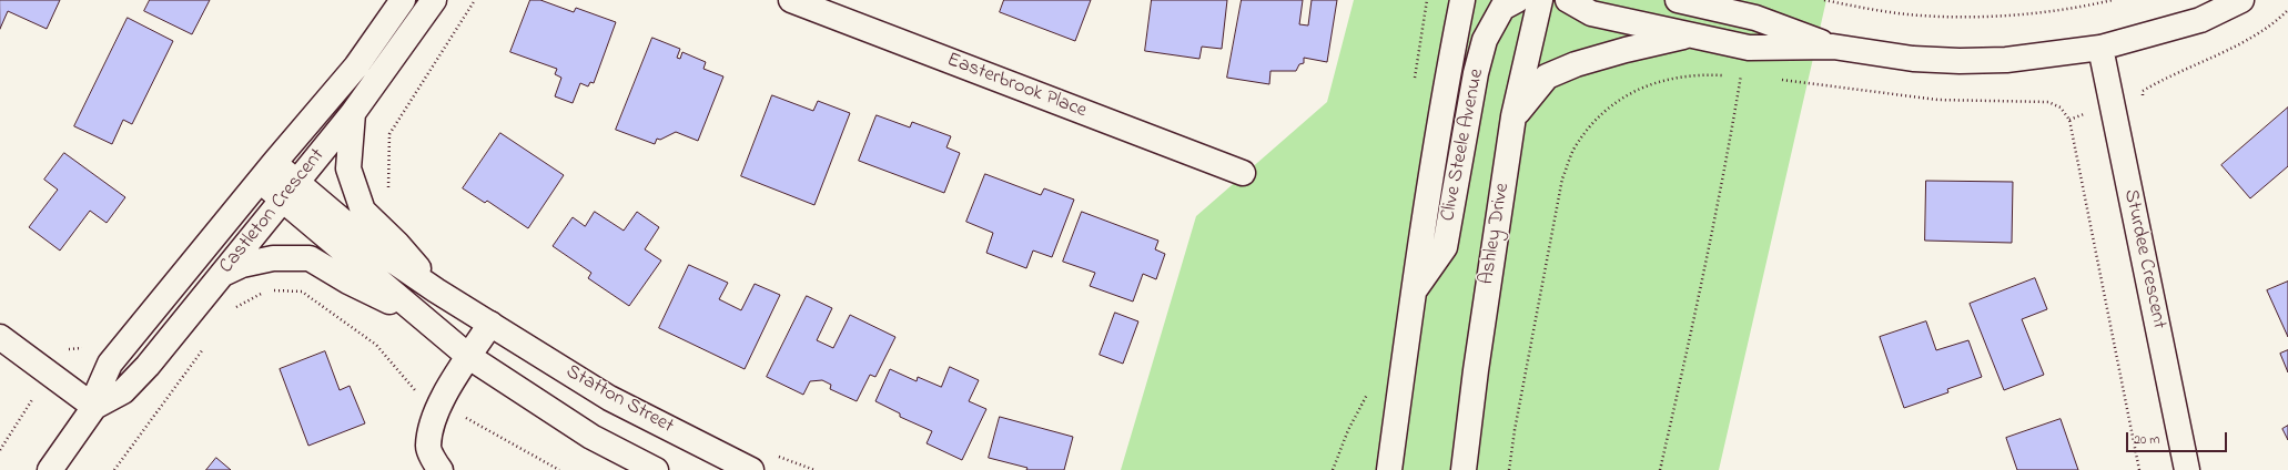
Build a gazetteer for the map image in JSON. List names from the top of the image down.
{
  "streets": {
    "street": [
      "Easterbrook Place",
      "Clive Steele Avenue",
      "Castleton Crescent",
      "Ashley Drive",
      "Sturdee Crescent",
      "Statton Street"
    ]
  },
  "crossings": [
    ["Castleton Crescent", "Statton Street"]
  ],
  "scale_bar": "20 m"
}
